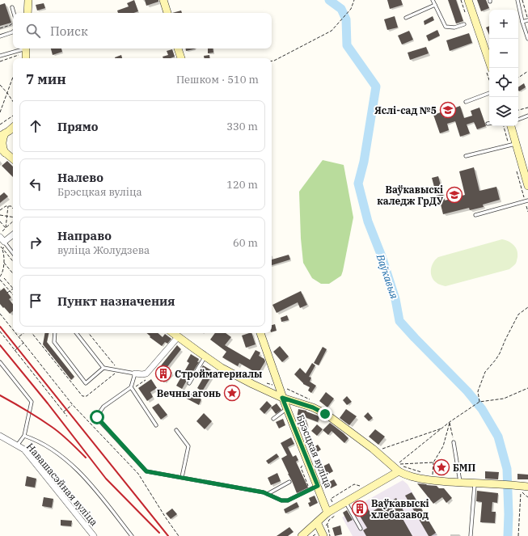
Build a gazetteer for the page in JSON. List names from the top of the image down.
{
  "streets": {
    "main road": ["Брэсцкая вуліца"],
    "street": ["Навашасэйная вуліца"]
  },
  "water": ["Ваўкавыя"],
  "places": {
    "school or university": ["Яслі-сад №5", "Ваўкавыскі каледж ГрДУ"],
    "building": ["Стройматериалы", "Ваўкавыскі хлебазавод"],
    "place": ["Вечны агонь", "БМП"]
  },
  "page": {
    "map_buttons": ["+", "−"],
    "search": "Поиск",
    "heading": ["7 мин", "Пешком · 510 m"],
    "list": [
      ["Прямо", "330 m"],
      ["Налево", "Брэсцкая вуліца", "120 m"],
      ["Направо", "вуліца Жолудзева", "60 m"],
      "Пункт назначения"
    ]
  }
}
